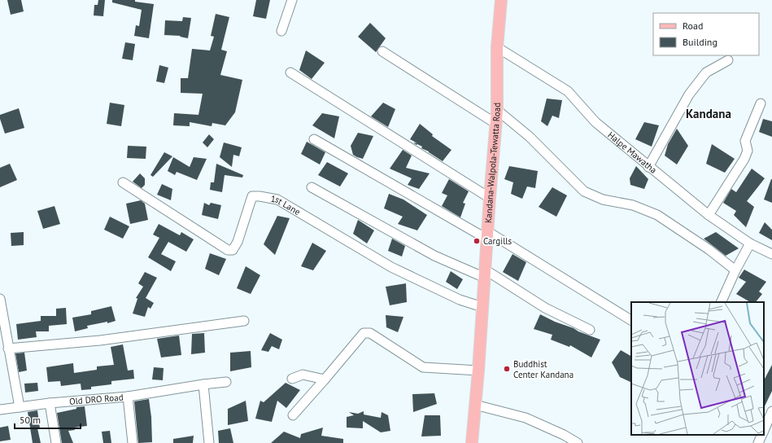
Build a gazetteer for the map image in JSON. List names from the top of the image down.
{
  "streets": {
    "main road": ["Kandana-Walpola-Tewatta Road"],
    "street": ["Halpe Mawatha", "1st Lane", "Old DRO Road"]
  },
  "crossings": [
    ["Halpe Mawatha", "Kandana-Walpola-Tewatta Road"],
    ["Kandana-Walpola-Tewatta Road", "1st Lane"]
  ],
  "districts": ["Kandana"],
  "places": ["Cargills", "Buddhist Center Kandana"],
  "legend": ["Road", "Building"],
  "scale_bar": "50 m"
}
